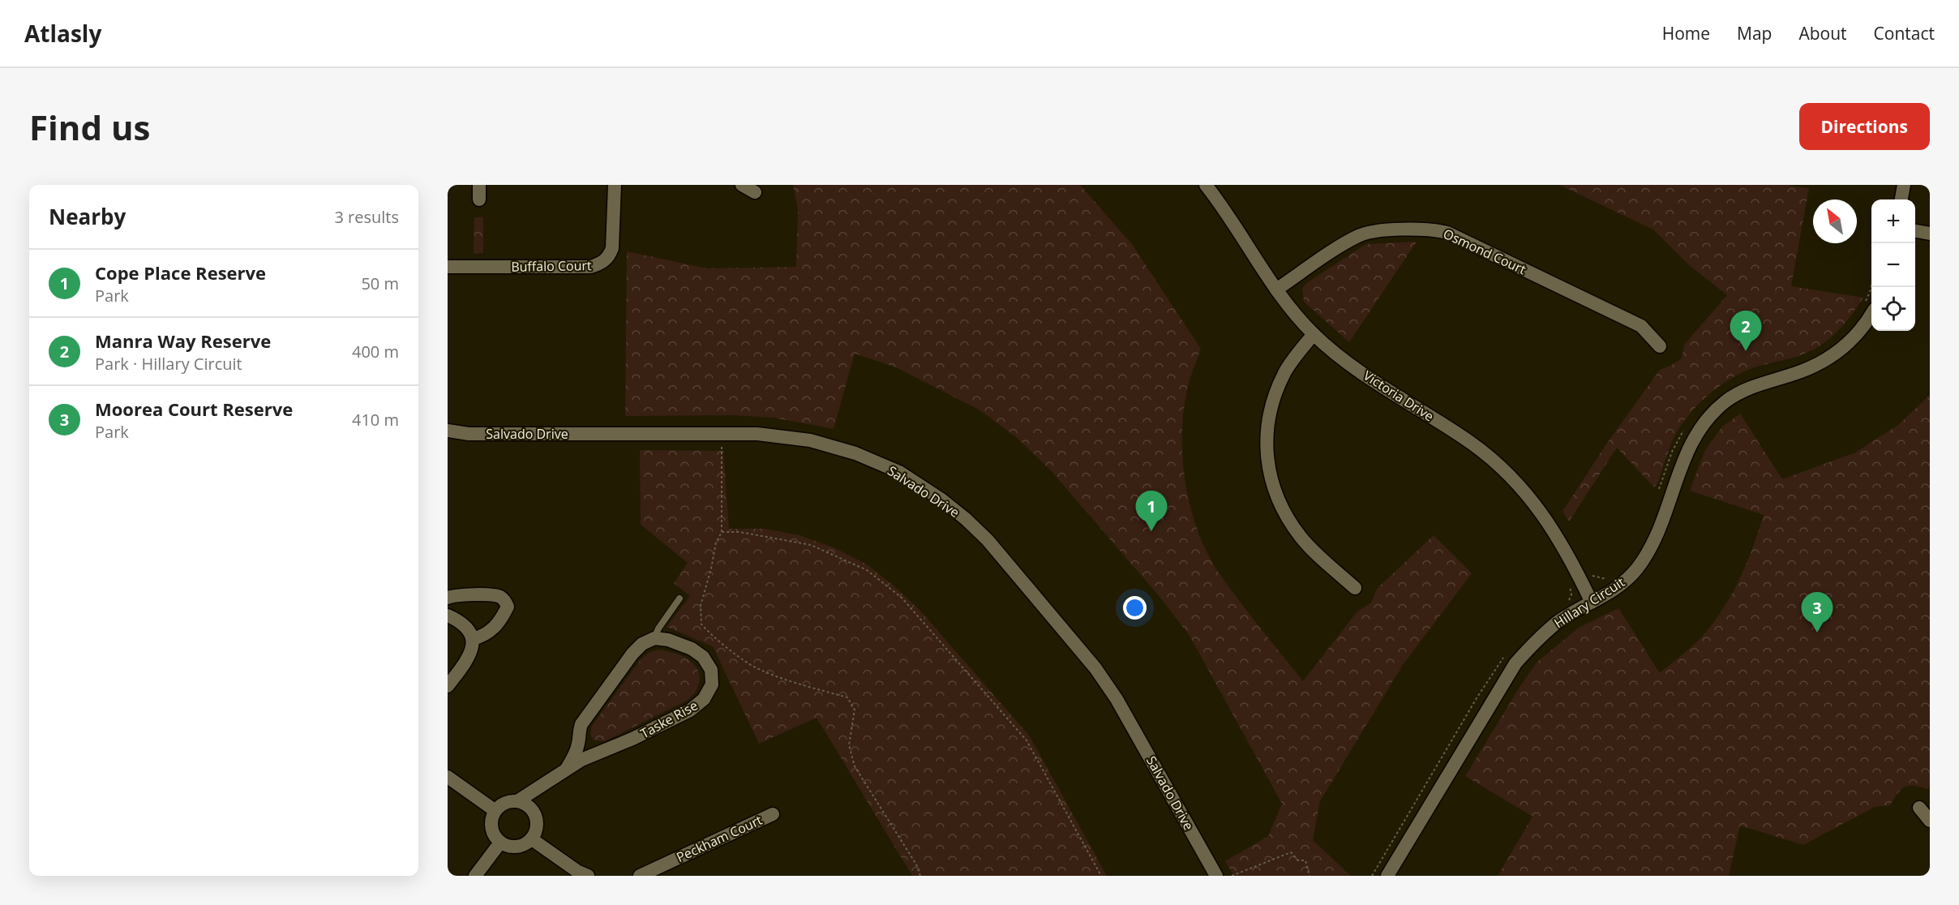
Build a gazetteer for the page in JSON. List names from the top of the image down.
{
  "streets": {
    "street": [
      "Osmond Court",
      "Buffalo Court",
      "Victoria Drive",
      "Salvado Drive",
      "Hillary Circuit",
      "Taske Rise",
      "Peckham Court"
    ]
  },
  "crossings": [
    ["Osmond Court", "Victoria Drive"],
    ["Victoria Drive", "Hillary Circuit"]
  ],
  "north": "top left",
  "page": {
    "header": "Atlasly",
    "nav": [
      "Home",
      "Map",
      "About",
      "Contact"
    ],
    "buttons": "Directions",
    "title": "Find us",
    "heading": ["Nearby", "3 results"],
    "map_buttons": ["+", "−"],
    "list": [
      {
        "mark": "1",
        "name": "Cope Place Reserve",
        "note": "Park",
        "value": "50 m"
      },
      {
        "mark": "2",
        "name": "Manra Way Reserve",
        "note": "Park · Hillary Circuit",
        "value": "400 m"
      },
      {
        "mark": "3",
        "name": "Moorea Court Reserve",
        "note": "Park",
        "value": "410 m"
      }
    ],
    "pins": ["2", "1", "3"]
  }
}
